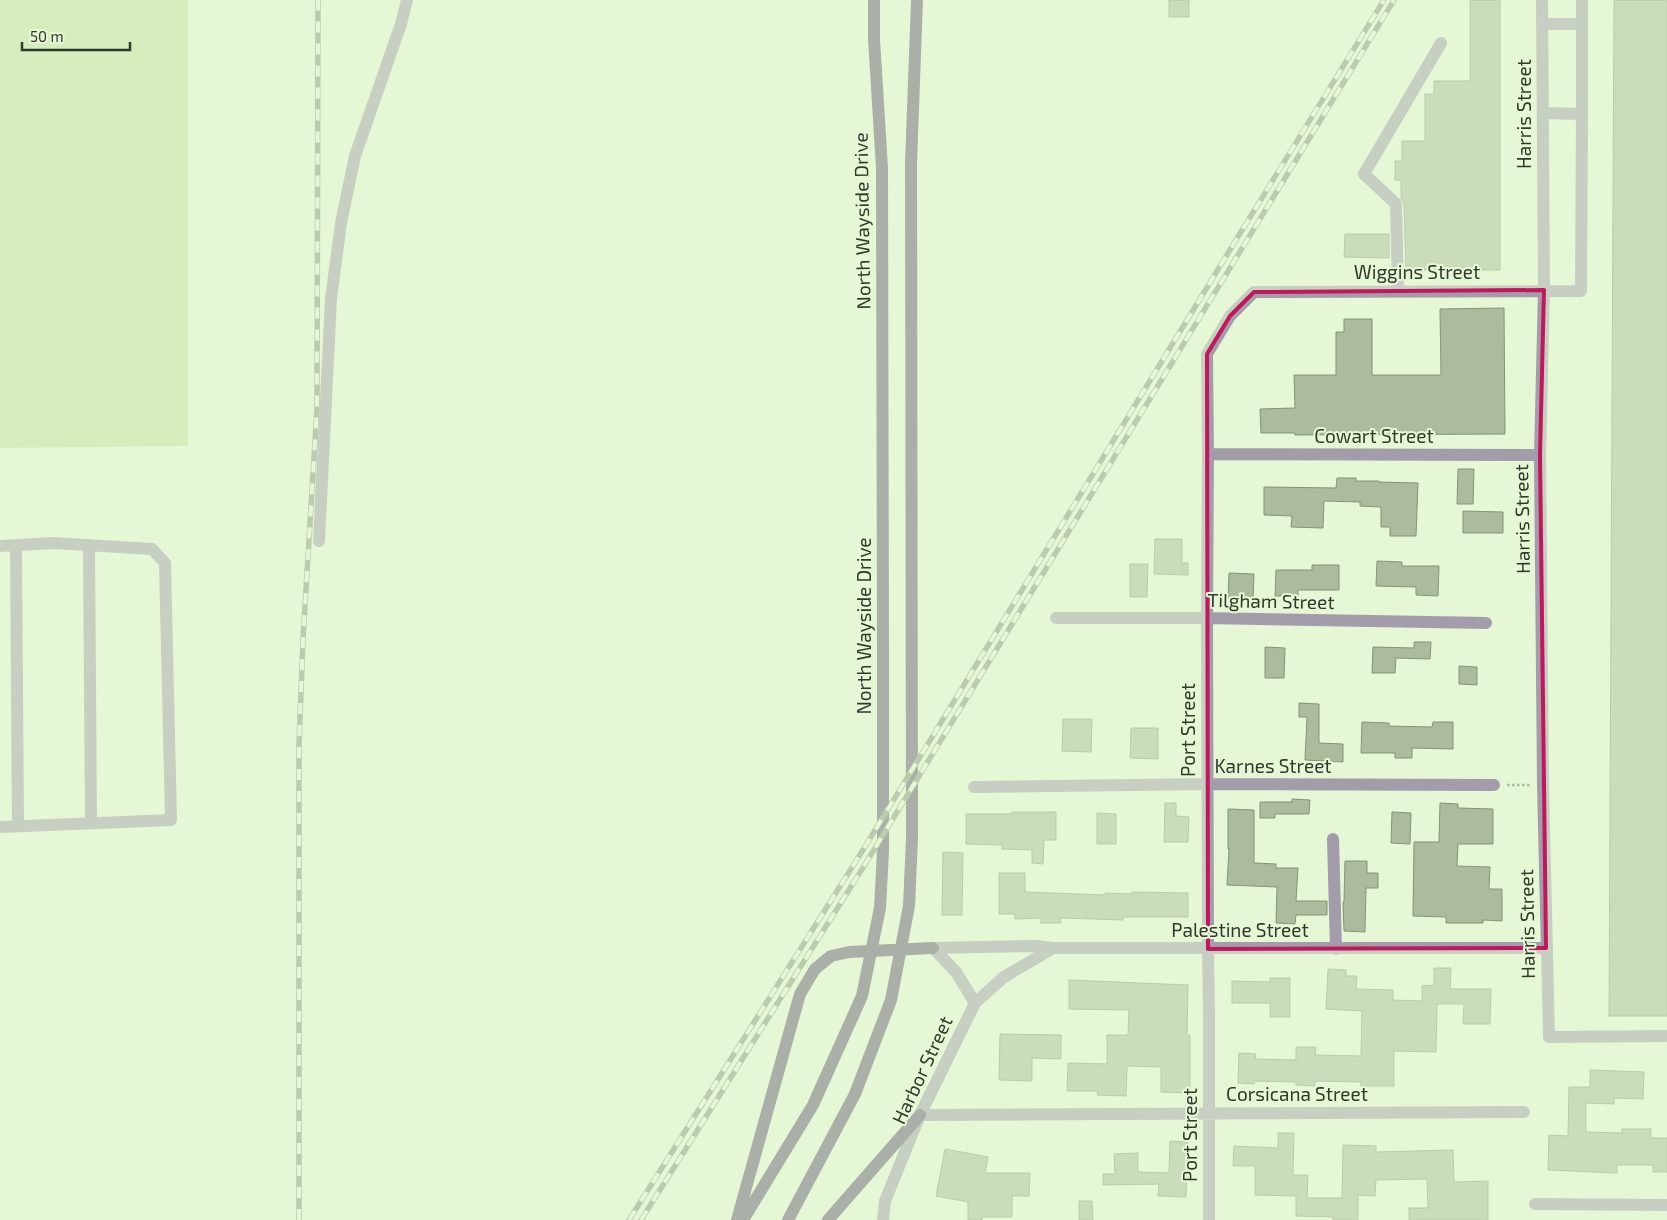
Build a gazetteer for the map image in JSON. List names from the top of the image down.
{
  "streets": {
    "main road": ["North Wayside Drive"],
    "street": [
      "Harris Street",
      "Wiggins Street",
      "Cowart Street",
      "Tilgham Street",
      "Port Street",
      "Karnes Street",
      "Palestine Street",
      "Harbor Street",
      "Corsicana Street"
    ]
  },
  "crossings": [
    ["Harris Street", "Wiggins Street"],
    ["Harris Street", "Cowart Street"],
    ["Harris Street", "Palestine Street"],
    ["Wiggins Street", "Port Street"],
    ["Cowart Street", "Port Street"],
    ["Tilgham Street", "Port Street"],
    ["Port Street", "Karnes Street"],
    ["Port Street", "Palestine Street"],
    ["Port Street", "Corsicana Street"],
    ["Palestine Street", "Harbor Street"],
    ["Harbor Street", "Corsicana Street"]
  ],
  "scale_bar": "50 m"
}
